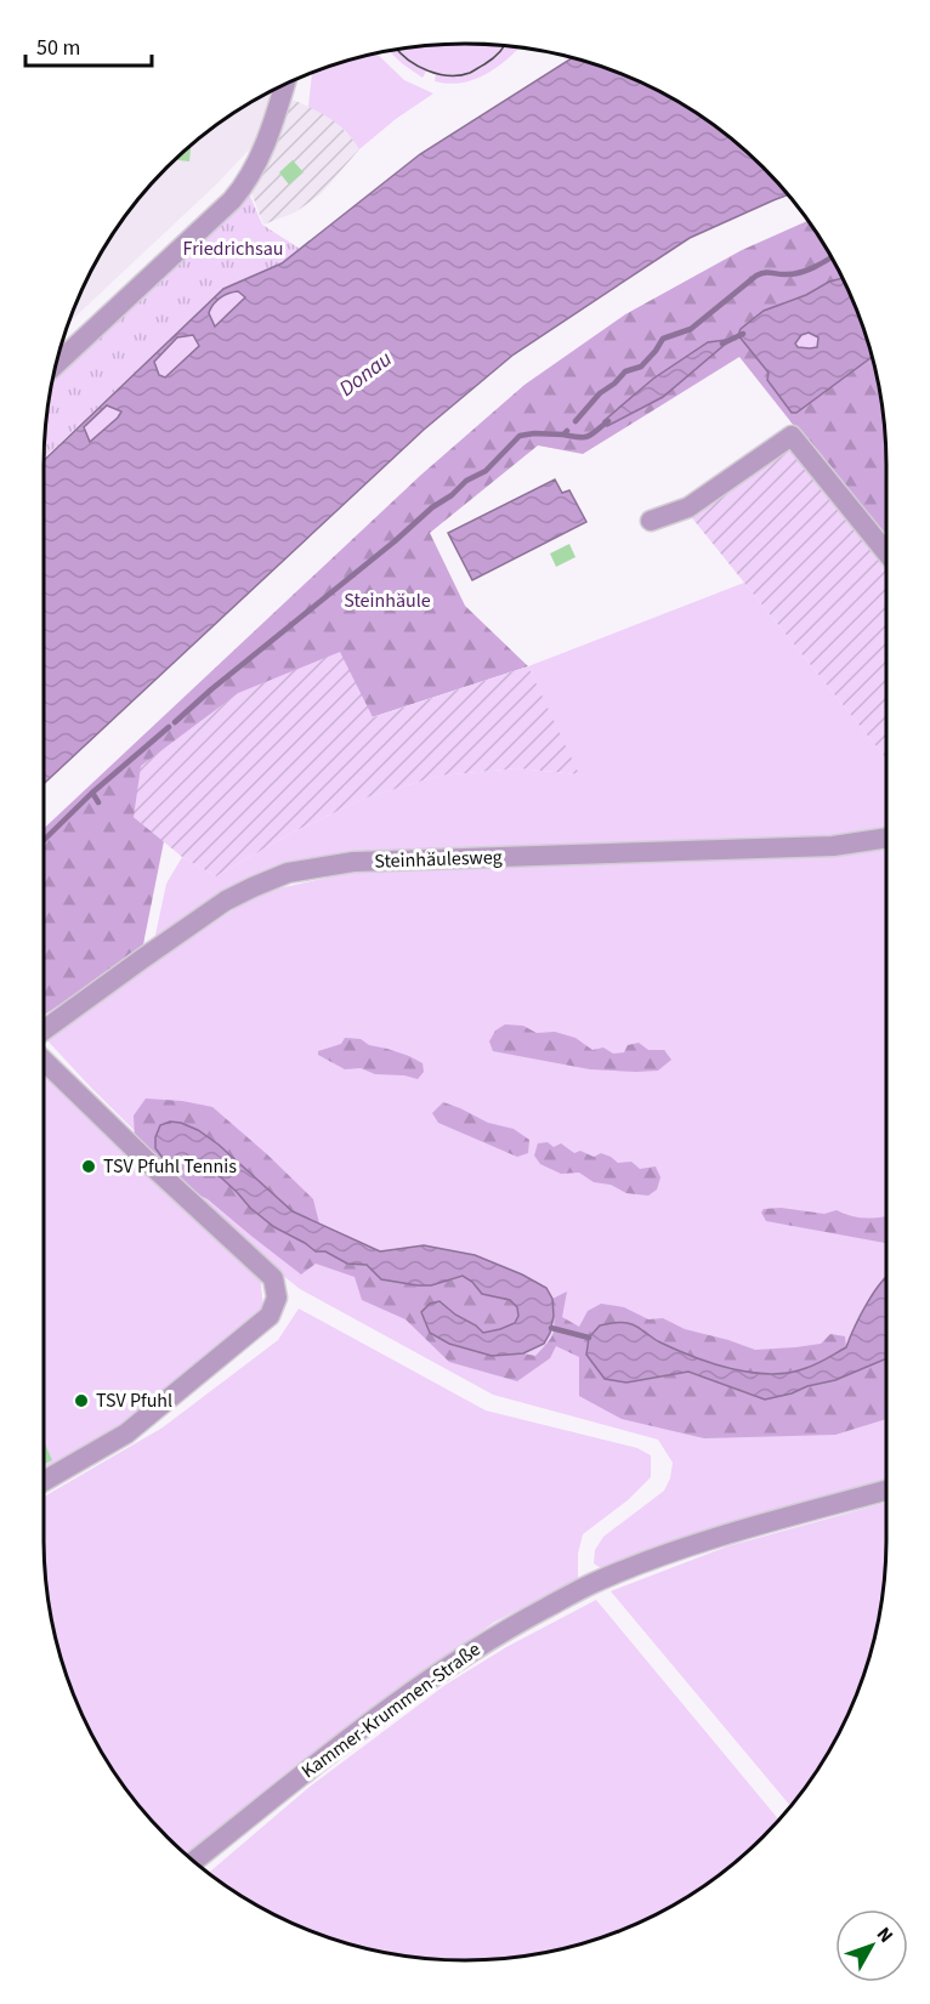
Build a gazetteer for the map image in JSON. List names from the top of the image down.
{
  "streets": {
    "street": ["Steinhäulesweg", "Kammer-Krummen-Straße"]
  },
  "water": ["Donau"],
  "parks": ["Friedrichsau", "Steinhäule"],
  "places": ["TSV Pfuhl Tennis", "TSV Pfuhl"],
  "scale_bar": "50 m",
  "north": "top right"
}
